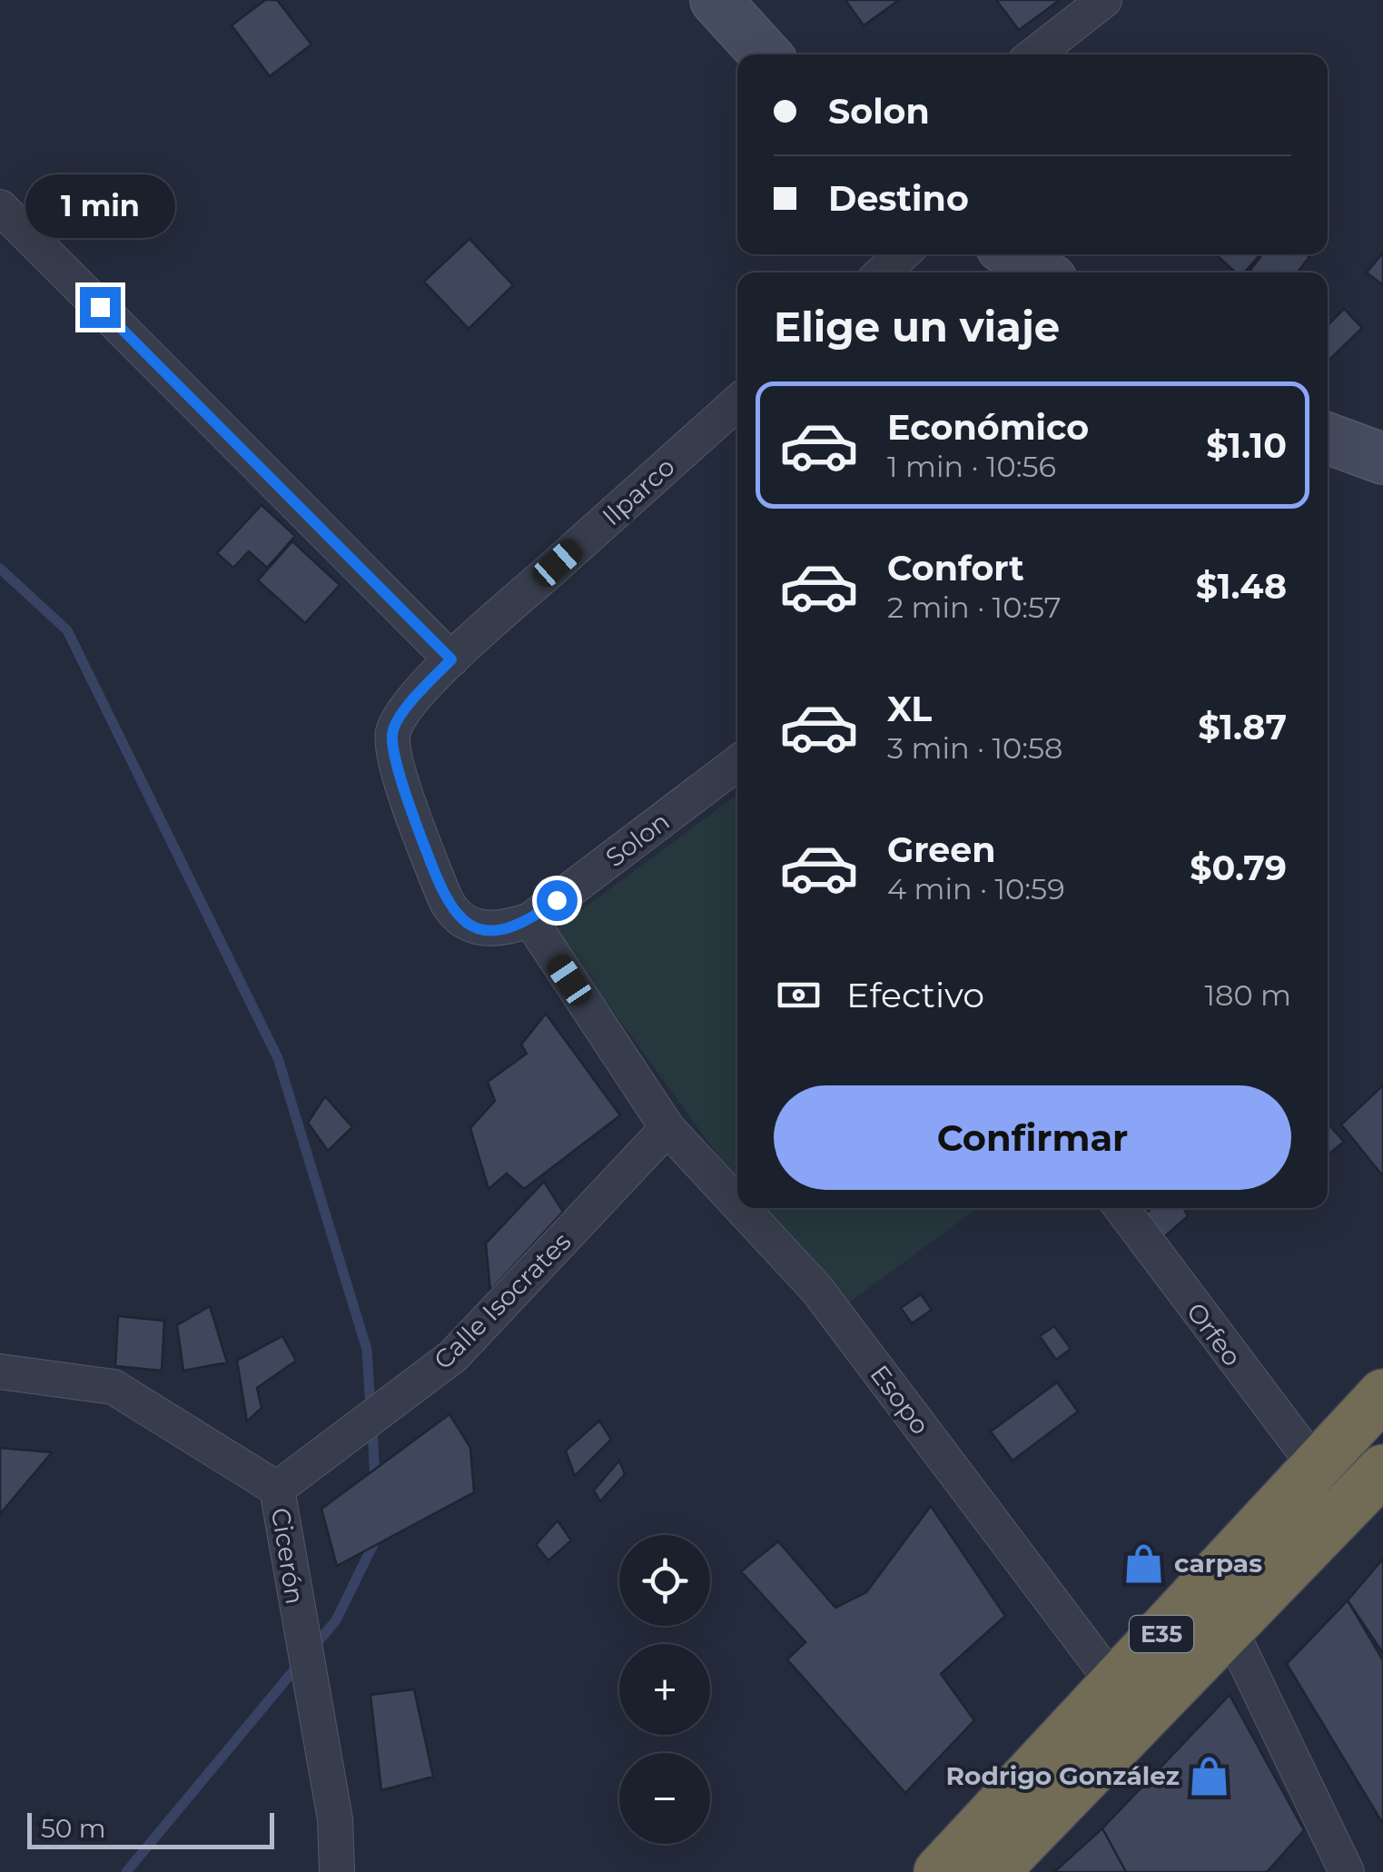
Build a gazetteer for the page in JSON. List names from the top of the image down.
{
  "streets": {
    "highway": ["E35"],
    "street": [
      "Ilparco",
      "Solon",
      "Calle Isocrates",
      "Orfeo",
      "Esopo",
      "Cicerón"
    ]
  },
  "crossings": [
    ["Ilparco", "Solon"],
    ["Ilparco", "Esopo"],
    ["Solon", "Esopo"],
    ["Calle Isocrates", "Esopo"],
    ["Calle Isocrates", "Cicerón"],
    ["Orfeo", "E35"],
    ["Esopo", "E35"]
  ],
  "places": {
    "shop": ["carpas", "Rodrigo González"]
  },
  "scale_bar": "50 m",
  "page": {
    "banner": ["Solon", "Destino"],
    "bubble": "1 min",
    "heading": "Elige un viaje",
    "list": [
      {
        "name": "Económico",
        "note": "1 min · 10:56",
        "value": "$1.10"
      },
      {
        "name": "Confort",
        "note": "2 min · 10:57",
        "value": "$1.48"
      },
      {
        "name": "XL",
        "note": "3 min · 10:58",
        "value": "$1.87"
      },
      {
        "name": "Green",
        "note": "4 min · 10:59",
        "value": "$0.79"
      }
    ],
    "pay": ["Efectivo", "180 m"],
    "buttons": "Confirmar",
    "map_buttons": ["+", "−"],
    "scale": "50 m"
  }
}
